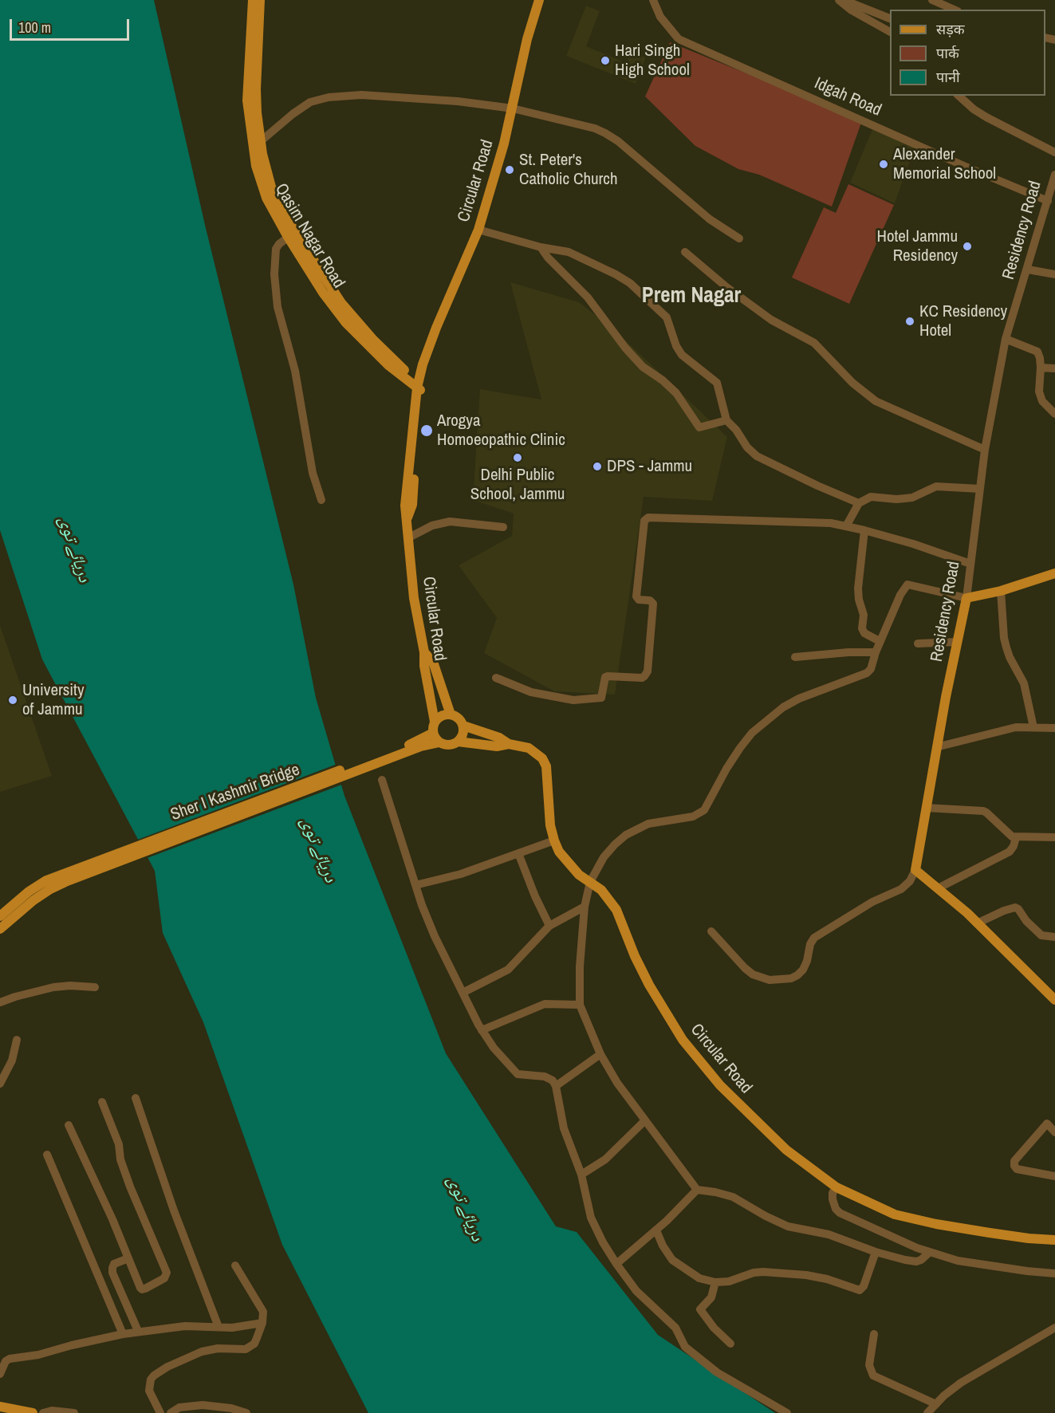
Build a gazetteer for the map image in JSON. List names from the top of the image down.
{
  "streets": {
    "main road": [
      "Circular Road",
      "Residency Road",
      "Qasim Nagar Road",
      "Sher I Kashmir Bridge"
    ],
    "street": ["Idgah Road"]
  },
  "crossings": [
    ["Idgah Road", "Residency Road"],
    ["Circular Road", "Qasim Nagar Road"]
  ],
  "districts": ["Prem Nagar"],
  "water": ["دریائے توی"],
  "places": [
    "Hari Singh High School",
    "Alexander Memorial School",
    "St. Peter's Catholic Church",
    "Hotel Jammu Residency",
    "KC Residency Hotel",
    "Arogya Homoeopathic Clinic",
    "Delhi Public School, Jammu",
    "DPS - Jammu",
    "University of Jammu"
  ],
  "legend": ["सड़क", "पार्क", "पानी"],
  "scale_bar": "100 m"
}
